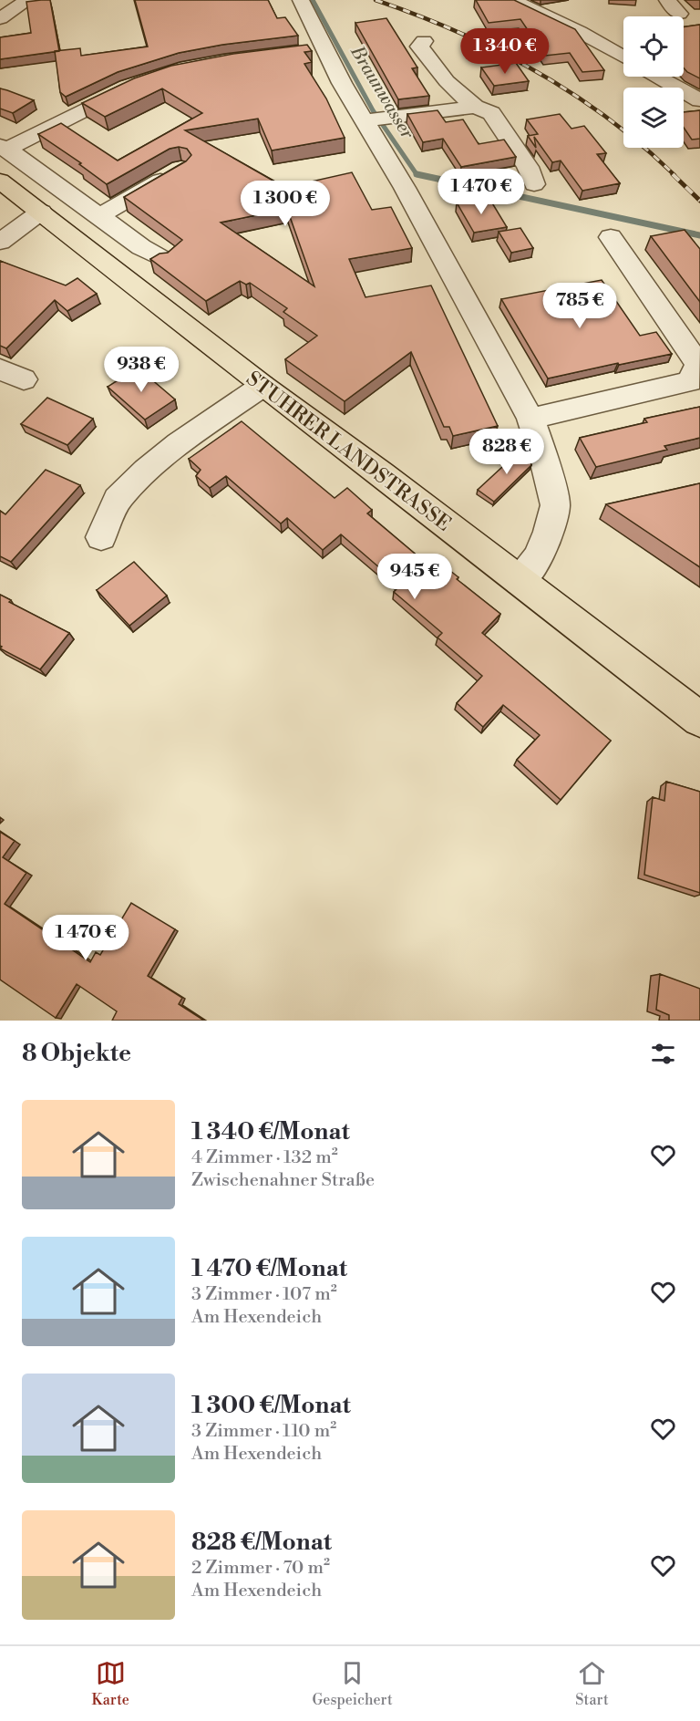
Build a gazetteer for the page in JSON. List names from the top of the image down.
{
  "streets": {
    "main road": ["STUHRER LANDSTRASSE"]
  },
  "water": ["Braunwasser"],
  "page": {
    "price": [
      "1 340 €",
      "1 470 €",
      "1 300 €",
      "785 €",
      "938 €",
      "828 €",
      "945 €",
      "1 470 €"
    ],
    "heading": "8 Objekte",
    "list": [
      {
        "name": "1 340 €/Monat",
        "note": "4 Zimmer · 132 m² · Zwischenahner Straße"
      },
      {
        "name": "1 470 €/Monat",
        "note": "3 Zimmer · 107 m² · Am Hexendeich"
      },
      {
        "name": "1 300 €/Monat",
        "note": "3 Zimmer · 110 m² · Am Hexendeich"
      },
      {
        "name": "828 €/Monat",
        "note": "2 Zimmer · 70 m² · Am Hexendeich"
      }
    ],
    "tabs": ["Karte", "Gespeichert", "Start"]
  }
}
